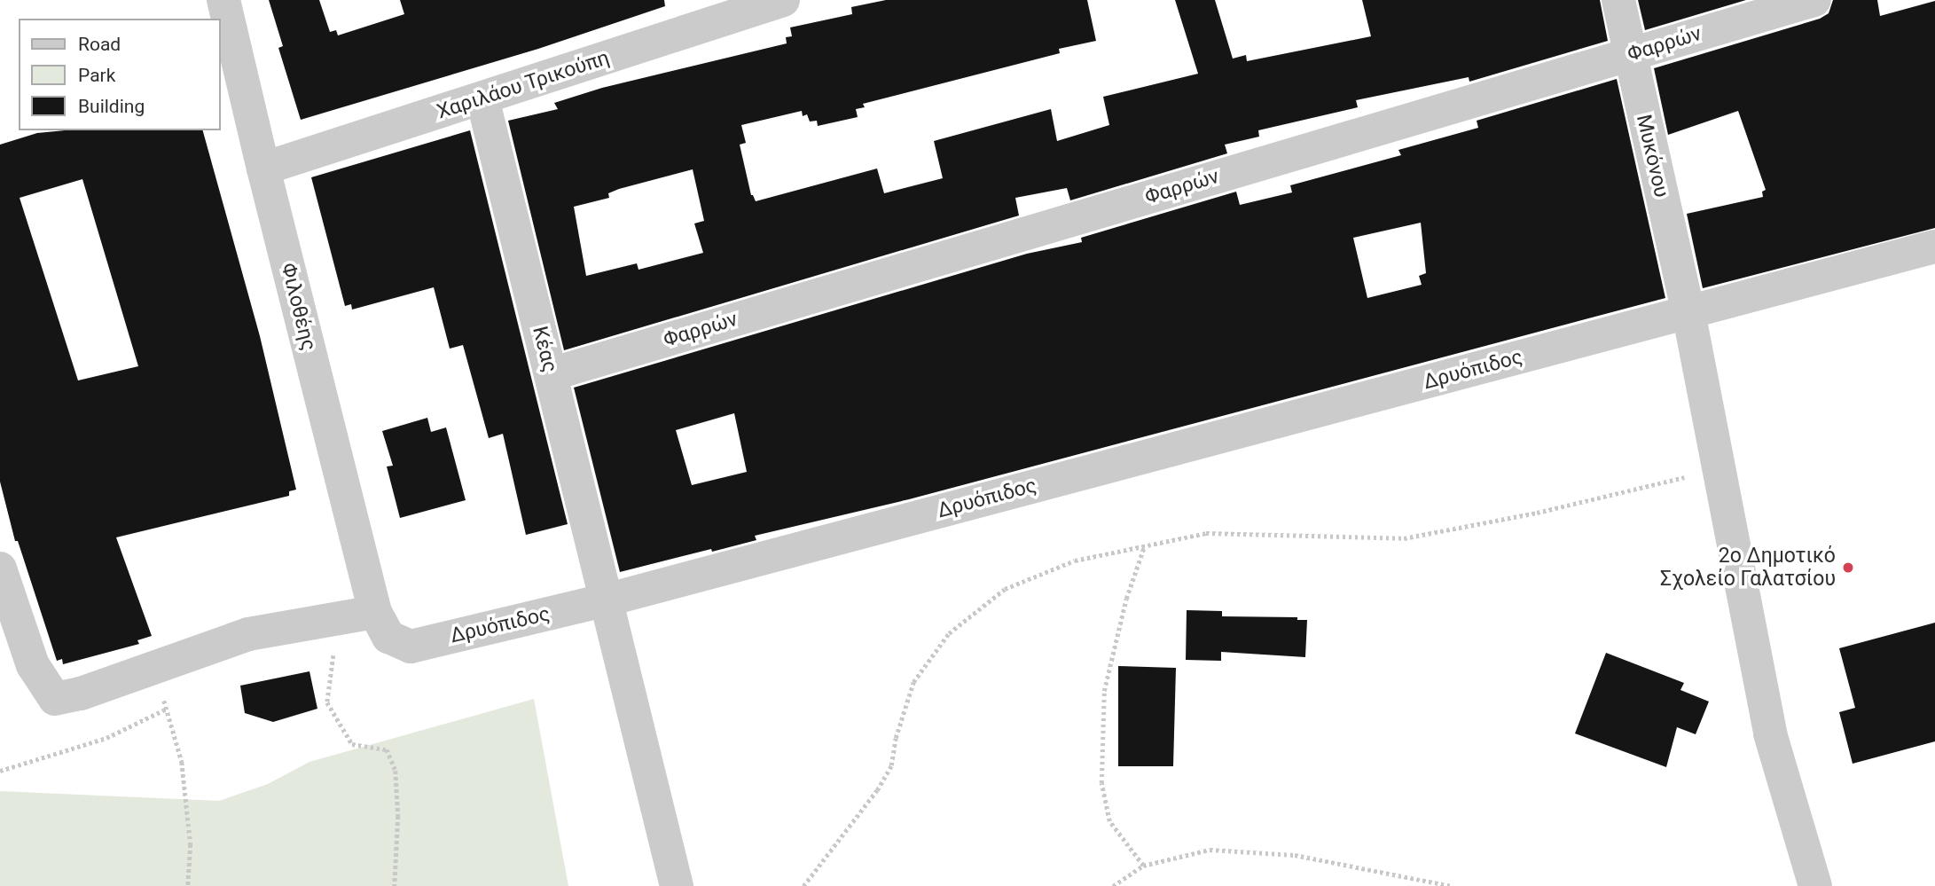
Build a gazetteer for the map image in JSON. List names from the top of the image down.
{
  "streets": {
    "street": [
      "Φαρρών",
      "Χαριλάου Τρικούπη",
      "Μυκόνου",
      "Φιλοθέης",
      "Κέας",
      "Δρυόπιδος"
    ]
  },
  "crossings": [
    ["Φαρρών", "Μυκόνου"],
    ["Φαρρών", "Κέας"],
    ["Χαριλάου Τρικούπη", "Φιλοθέης"],
    ["Χαριλάου Τρικούπη", "Κέας"],
    ["Μυκόνου", "Δρυόπιδος"],
    ["Φιλοθέης", "Δρυόπιδος"],
    ["Κέας", "Δρυόπιδος"]
  ],
  "places": ["2ο Δημοτικό Σχολείο Γαλατσίου"],
  "legend": ["Road", "Park", "Building"]
}
